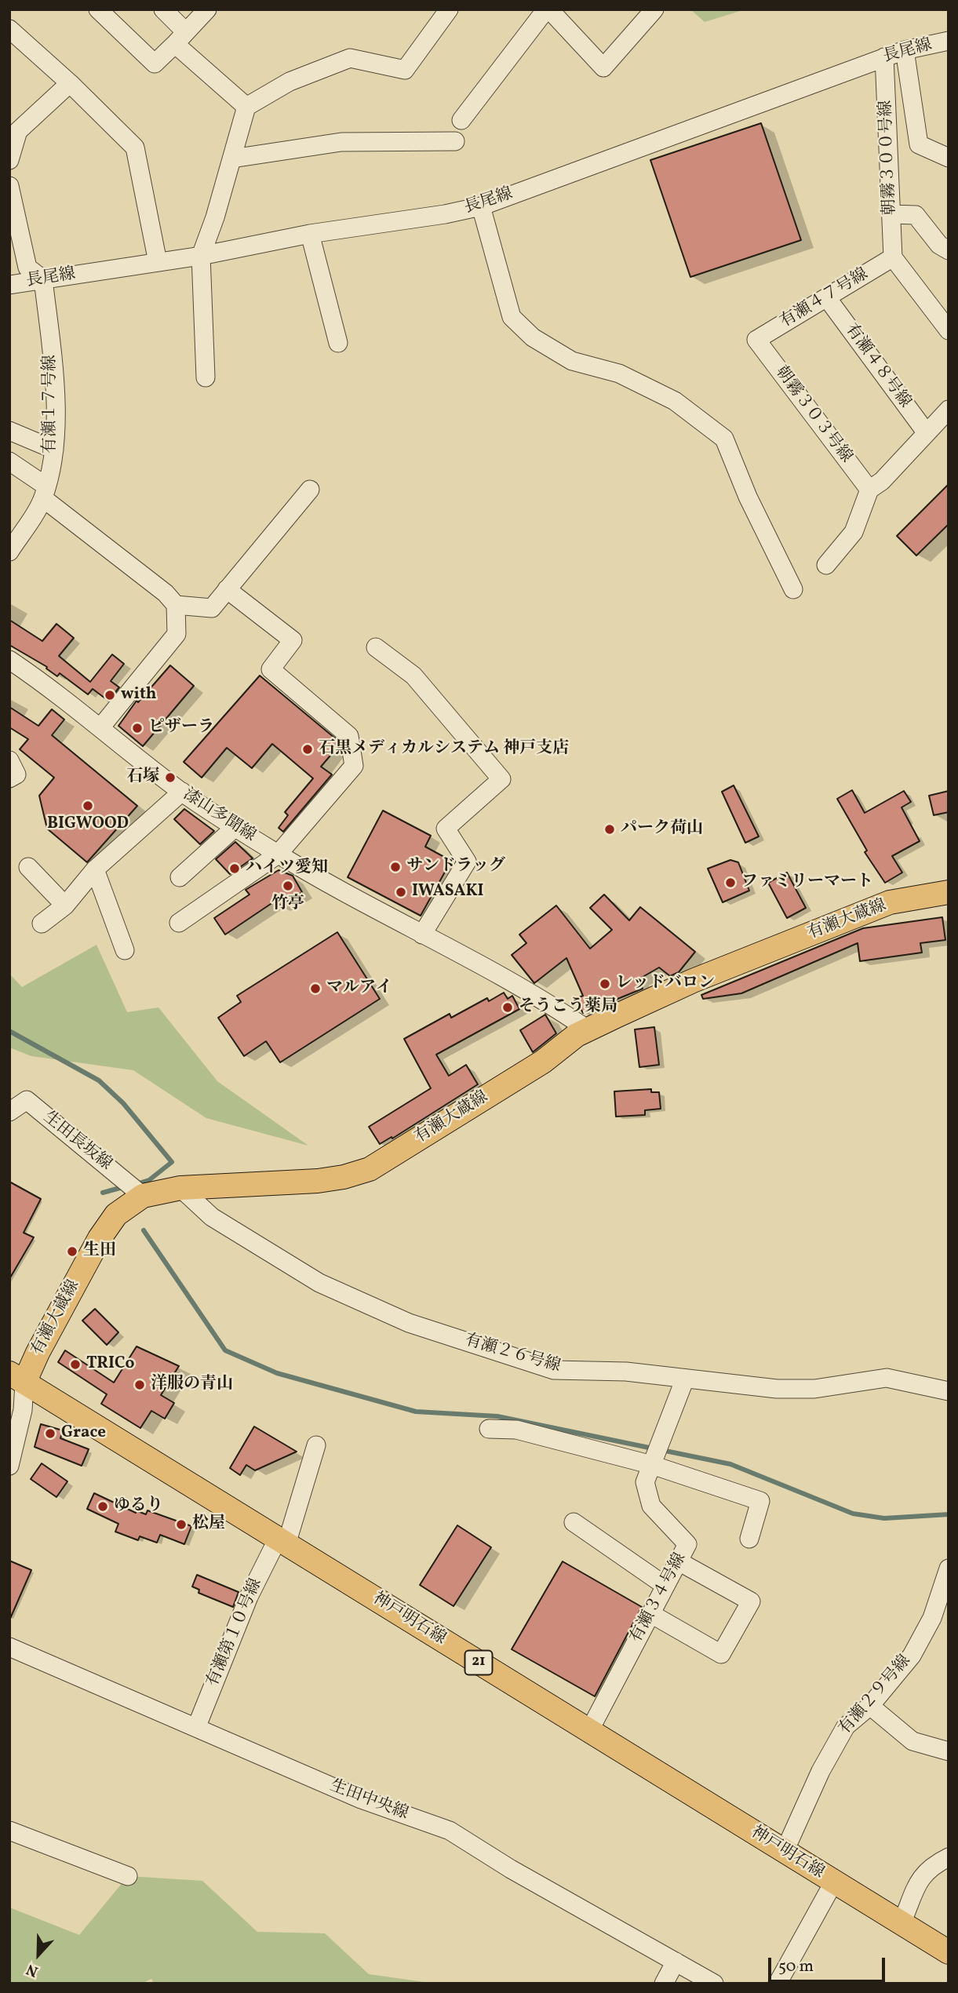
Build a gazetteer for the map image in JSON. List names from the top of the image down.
{
  "streets": {
    "main road": ["有瀬大蔵線", "神戸明石線", "21"],
    "street": [
      "長尾線",
      "朝霧３００号線",
      "有瀬４７号線",
      "有瀬４８号線",
      "有瀬１７号線",
      "朝霧３０３号線",
      "漆山多聞線",
      "生田長坂線",
      "有瀬２６号線",
      "有瀬３４号線",
      "有瀬第１０号線",
      "有瀬２９号線",
      "生田中央線"
    ]
  },
  "crossings": [
    ["長尾線", "朝霧３００号線"],
    ["長尾線", "有瀬１７号線"],
    ["朝霧３００号線", "有瀬４７号線"],
    ["有瀬４７号線", "有瀬４８号線"],
    ["有瀬４７号線", "朝霧３０３号線"],
    ["漆山多聞線", "有瀬大蔵線"],
    ["有瀬大蔵線", "生田長坂線"],
    ["有瀬大蔵線", "有瀬２６号線"],
    ["有瀬大蔵線", "神戸明石線"],
    ["有瀬２６号線", "有瀬３４号線"],
    ["有瀬３４号線", "神戸明石線"],
    ["神戸明石線", "有瀬第１０号線"],
    ["神戸明石線", "有瀬２９号線"],
    ["有瀬第１０号線", "生田中央線"]
  ],
  "places": [
    "with",
    "ピザーラ",
    "石黒メディカルシステム 神戸支店",
    "石塚",
    "BIGWOOD",
    "パーク荷山",
    "サンドラッグ",
    "ハイツ愛知",
    "ファミリーマート",
    "竹亭",
    "IWASAKI",
    "レッドバロン",
    "マルアイ",
    "そうこう薬局",
    "生田",
    "TRICo",
    "洋服の青山",
    "Grace",
    "ゆるり",
    "松屋"
  ],
  "scale_bar": "50 m",
  "north": "bottom"
}
